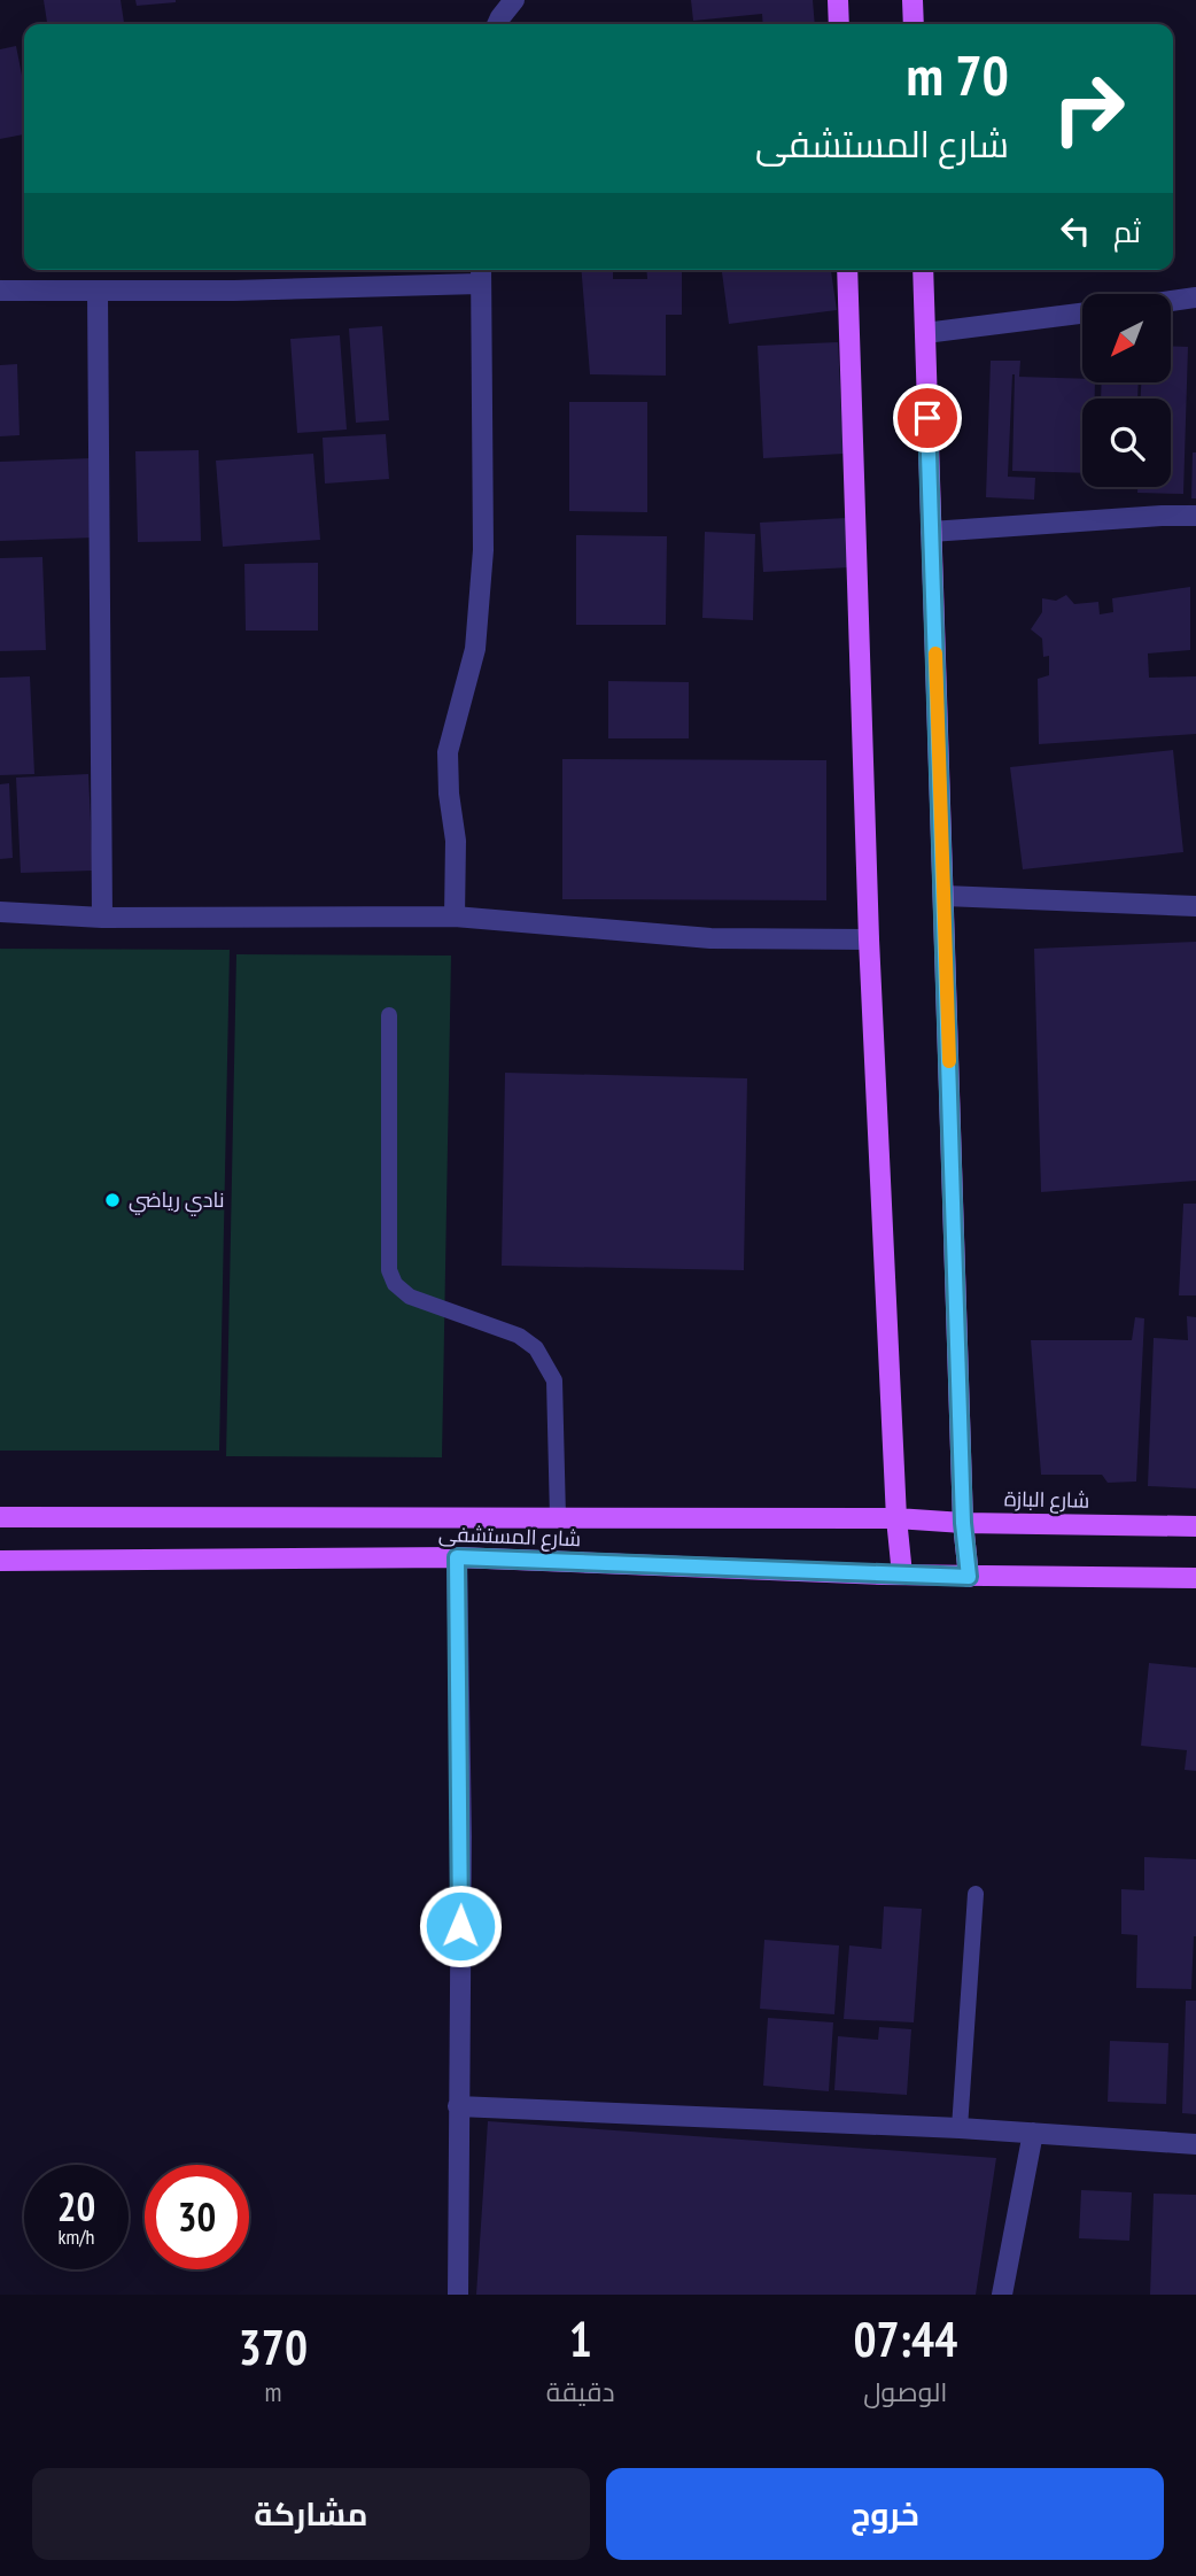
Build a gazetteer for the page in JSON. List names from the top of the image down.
{
  "streets": {
    "main road": ["شارع البازة", "شارع المستشفى"]
  },
  "crossings": [
    ["شارع البازة", "شارع المستشفى"]
  ],
  "places": ["نادي رياضي"],
  "north": "bottom left",
  "page": {
    "turn": ["70 m", "شارع المستشفى"],
    "then": "ثم",
    "speed": "20 km/h",
    "limit": "30",
    "eta": [
      "07:44",
      "الوصول",
      "1",
      "دقيقة",
      "370",
      "m"
    ],
    "buttons": ["خروج", "مشاركة"]
  }
}
